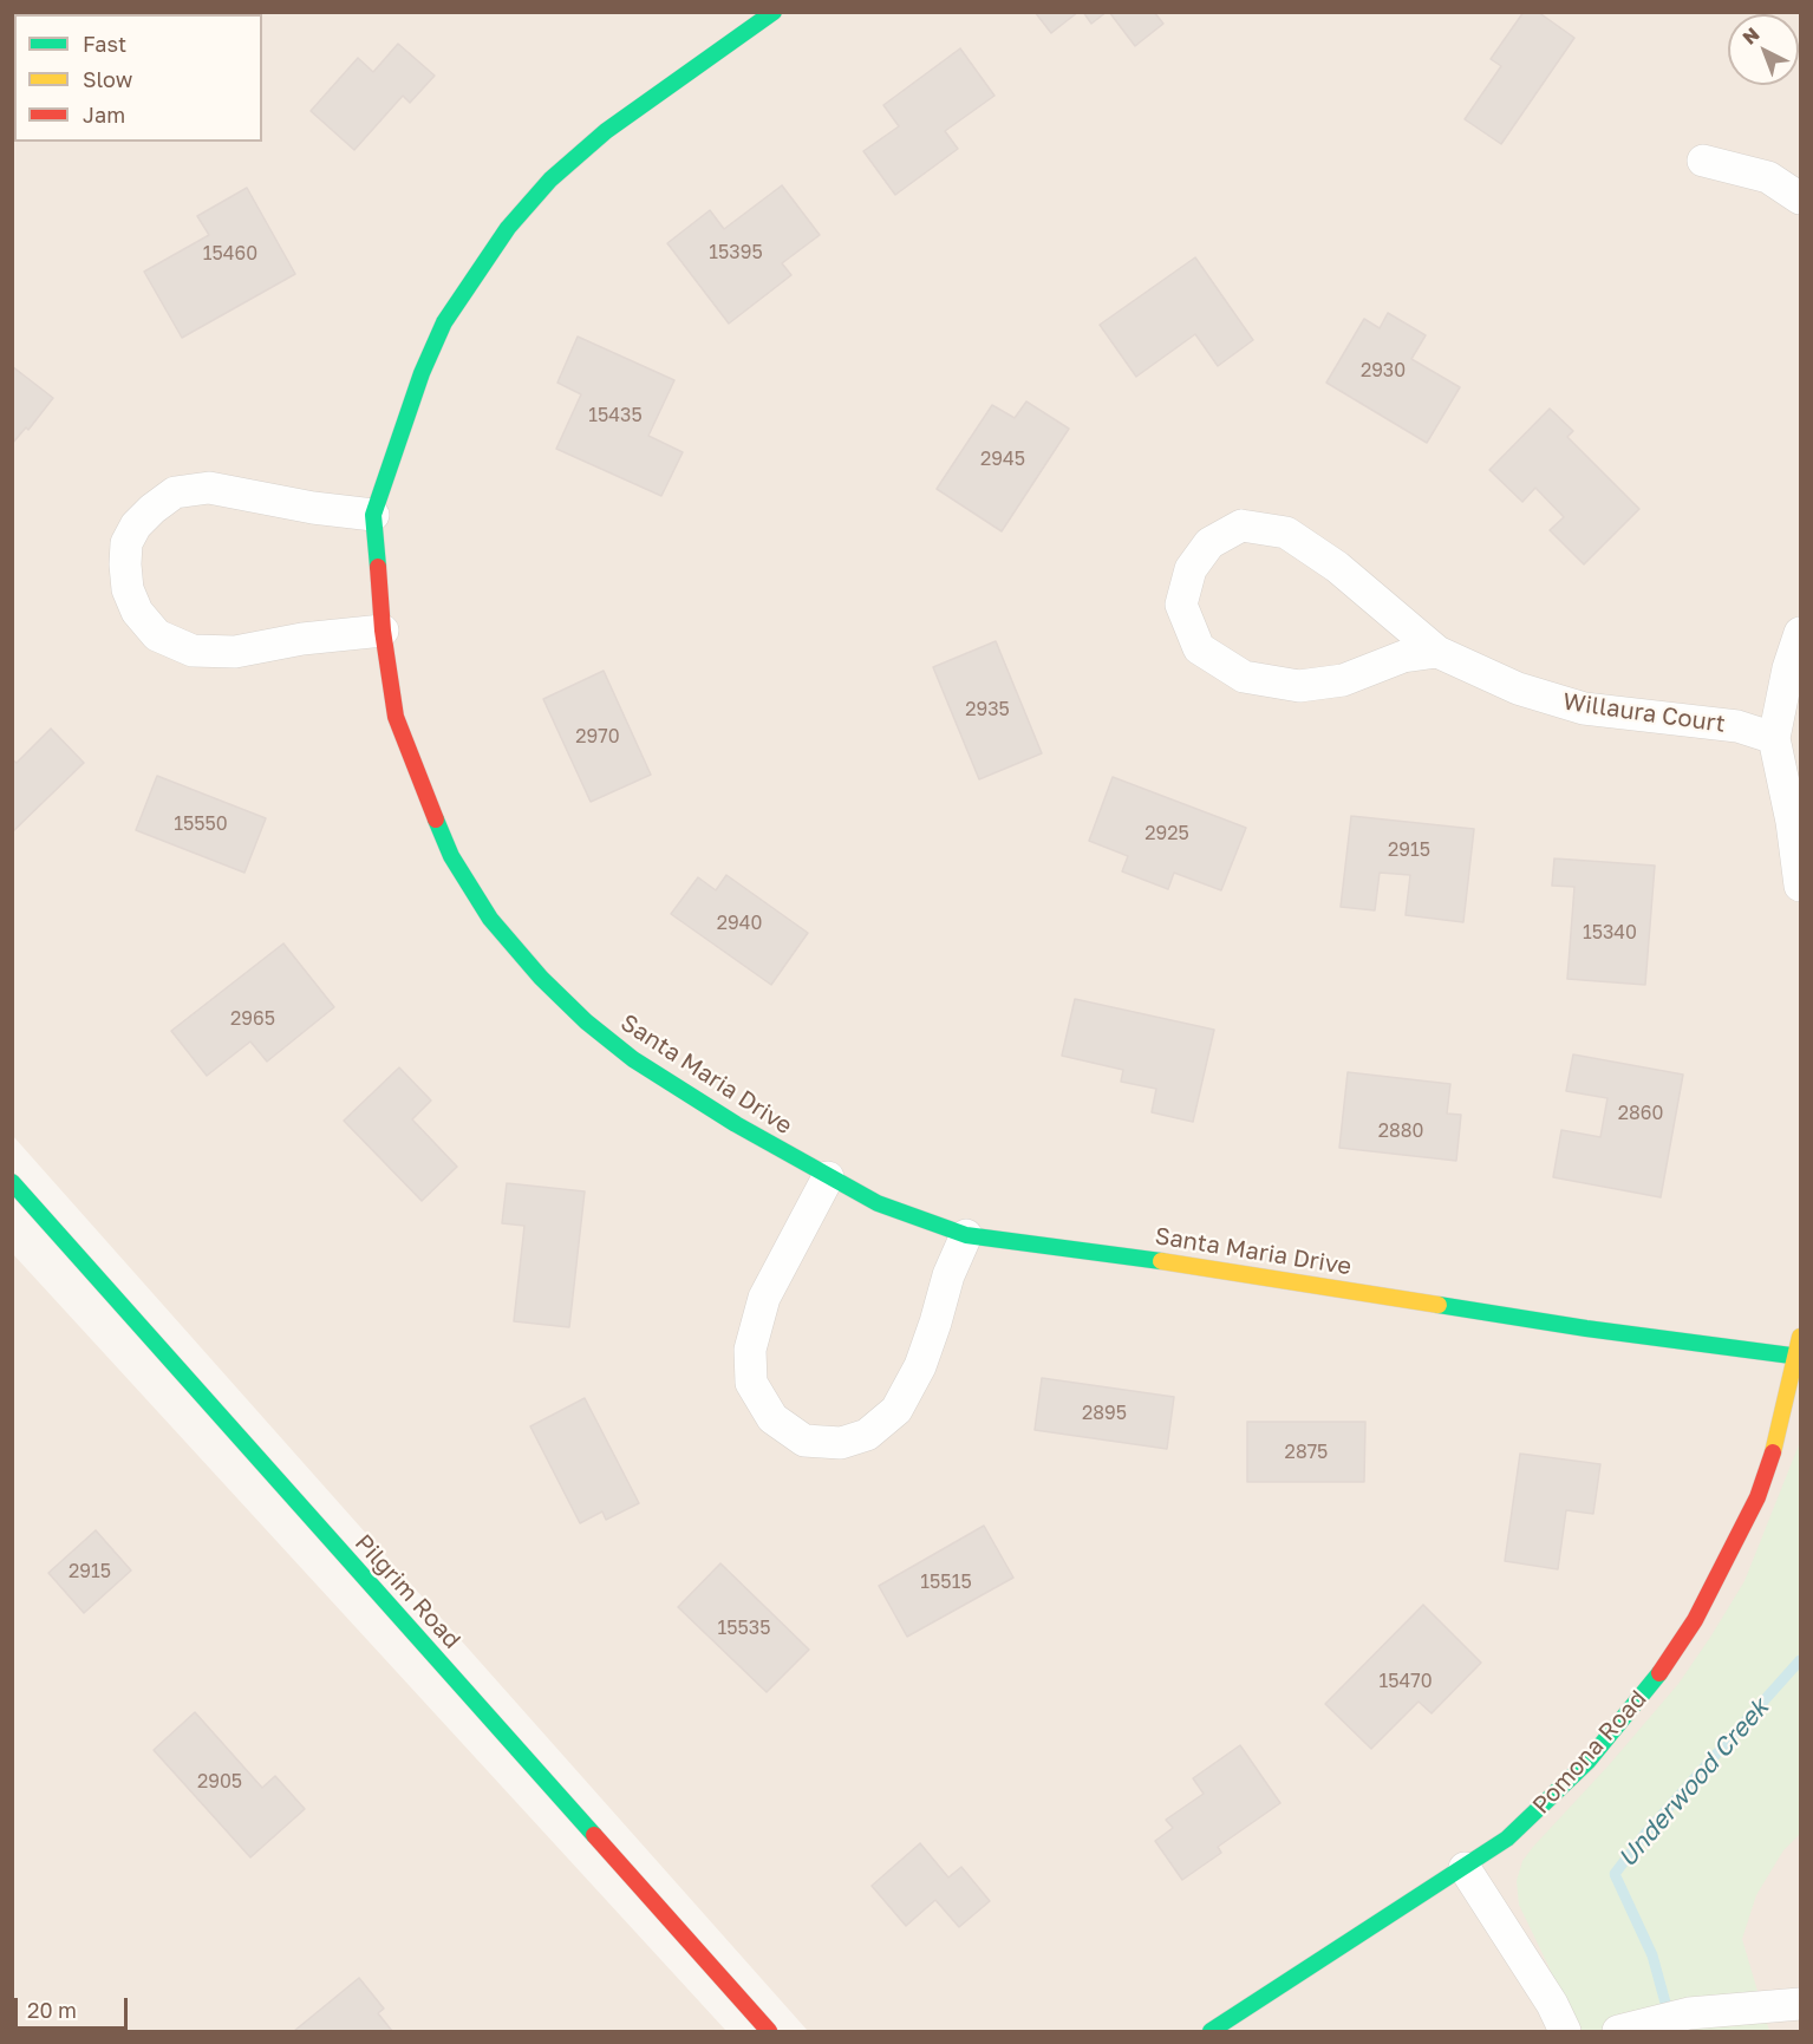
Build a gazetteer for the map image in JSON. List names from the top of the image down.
{
  "streets": {
    "street": [
      "Willaura Court",
      "Santa Maria Drive",
      "Pilgrim Road",
      "Pomona Road"
    ]
  },
  "crossings": [
    ["Santa Maria Drive", "Pomona Road"]
  ],
  "water": ["Underwood Creek"],
  "house_numbers": [
    "15395",
    "15460",
    "2930",
    "15435",
    "2945",
    "2935",
    "2970",
    "15550",
    "2925",
    "2915",
    "2940",
    "15340",
    "2965",
    "2860",
    "2880",
    "2895",
    "2875",
    "2915",
    "15515",
    "15535",
    "15470",
    "2905"
  ],
  "legend": ["Fast", "Slow", "Jam"],
  "scale_bar": "20 m",
  "north": "top left"
}
